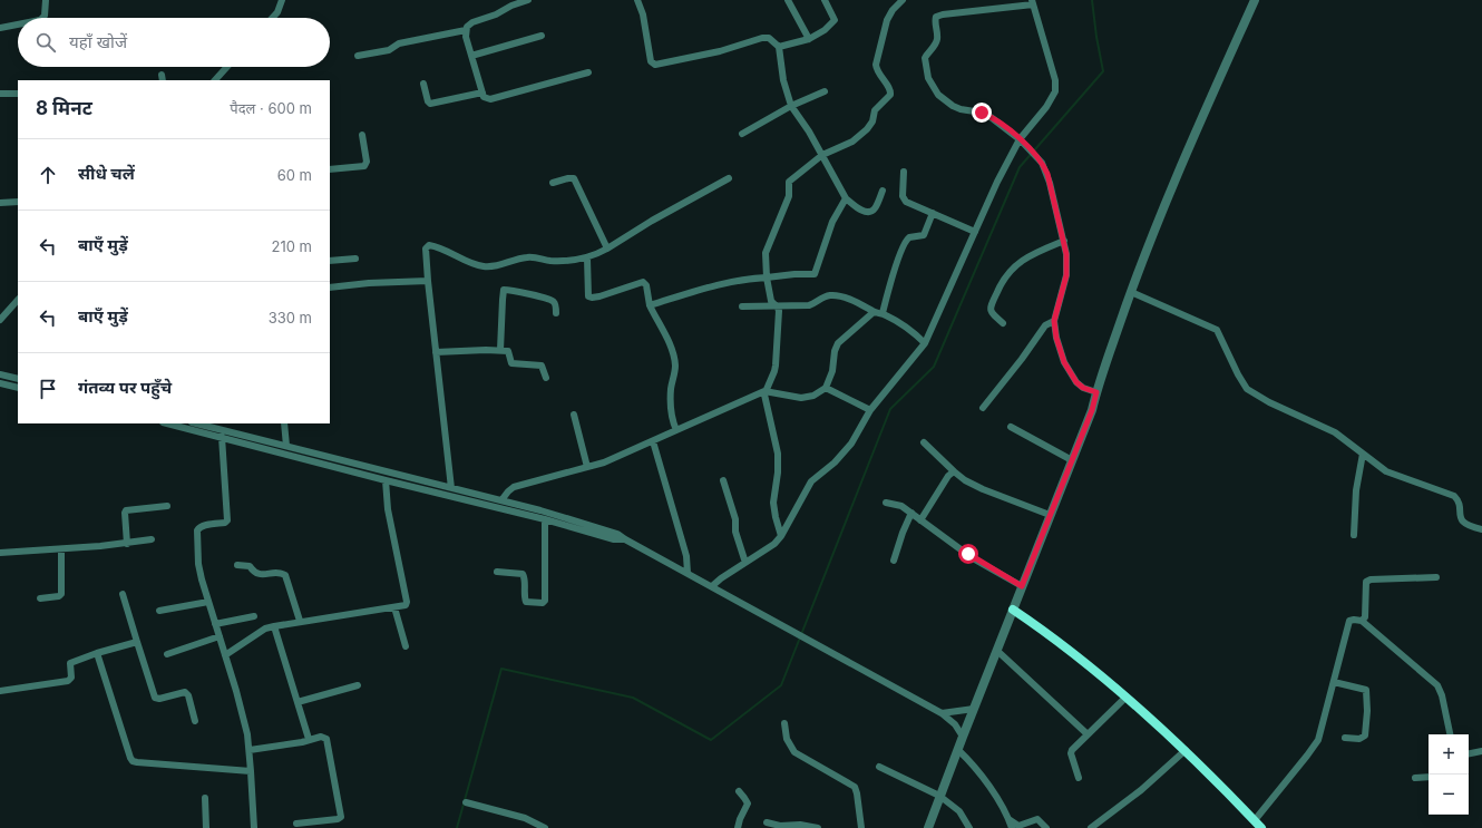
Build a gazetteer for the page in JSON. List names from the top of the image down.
{
  "page": {
    "search": "यहाँ खोजें",
    "heading": ["8 मिनट", "पैदल · 600 m"],
    "list": [
      ["सीधे चलें", "60 m"],
      ["बाएँ मुड़ें", "210 m"],
      ["बाएँ मुड़ें", "330 m"],
      "गंतव्य पर पहुँचे"
    ],
    "map_buttons": ["+", "−"]
  }
}
